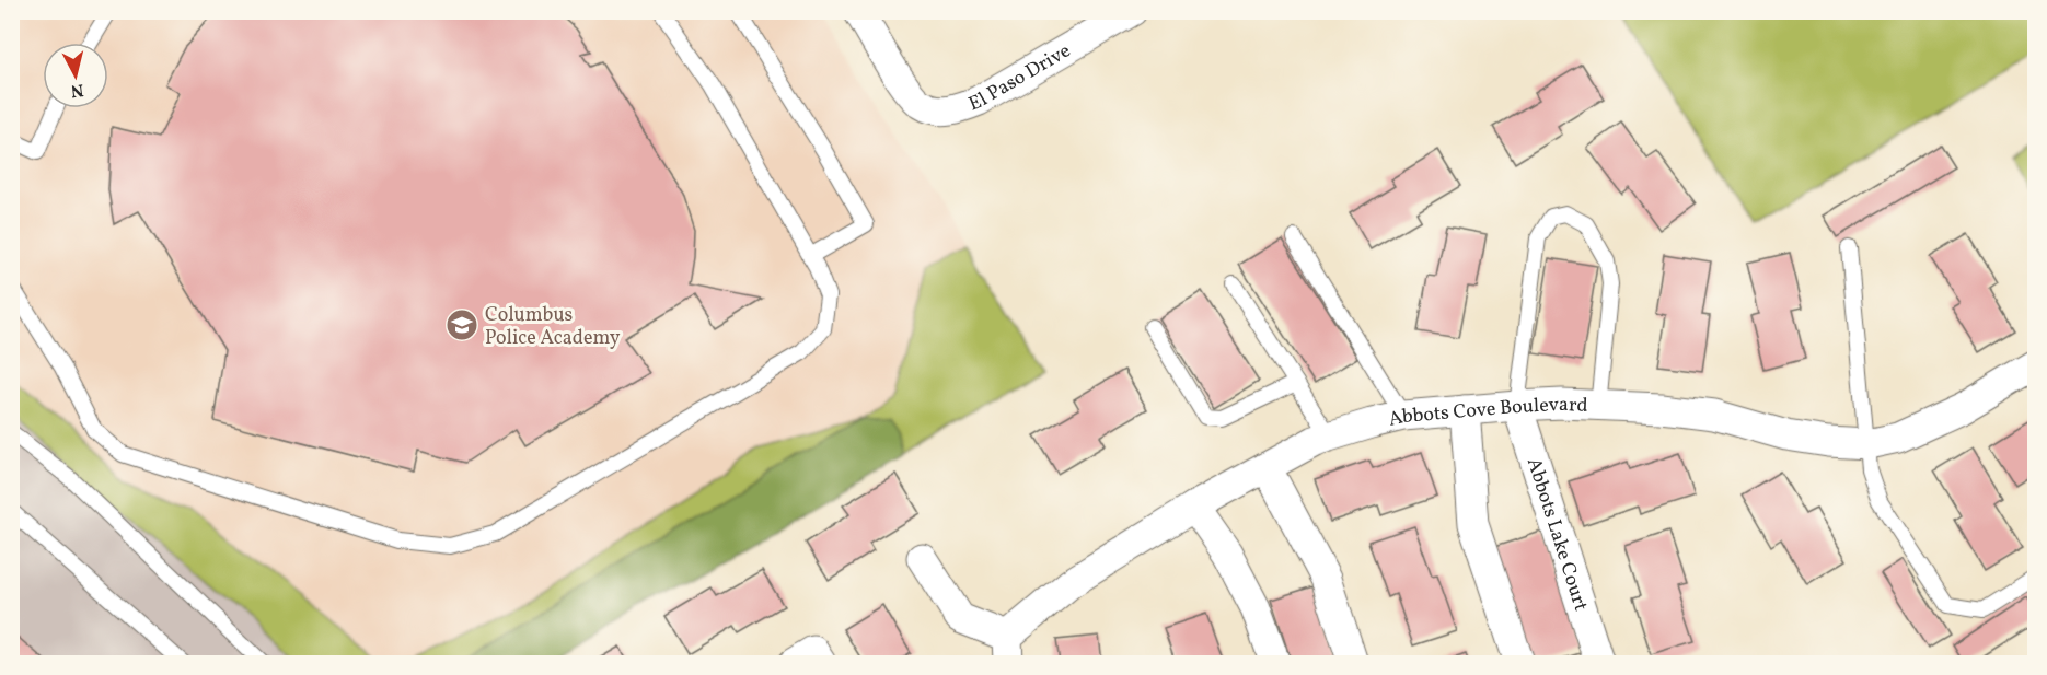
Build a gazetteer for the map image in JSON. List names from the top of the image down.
{
  "streets": {
    "street": ["El Paso Drive", "Abbots Cove Boulevard", "Abbots Lake Court"]
  },
  "crossings": [
    ["Abbots Cove Boulevard", "Abbots Lake Court"]
  ],
  "places": {
    "school or university": ["Columbus Police Academy"]
  },
  "north": "bottom"
}
